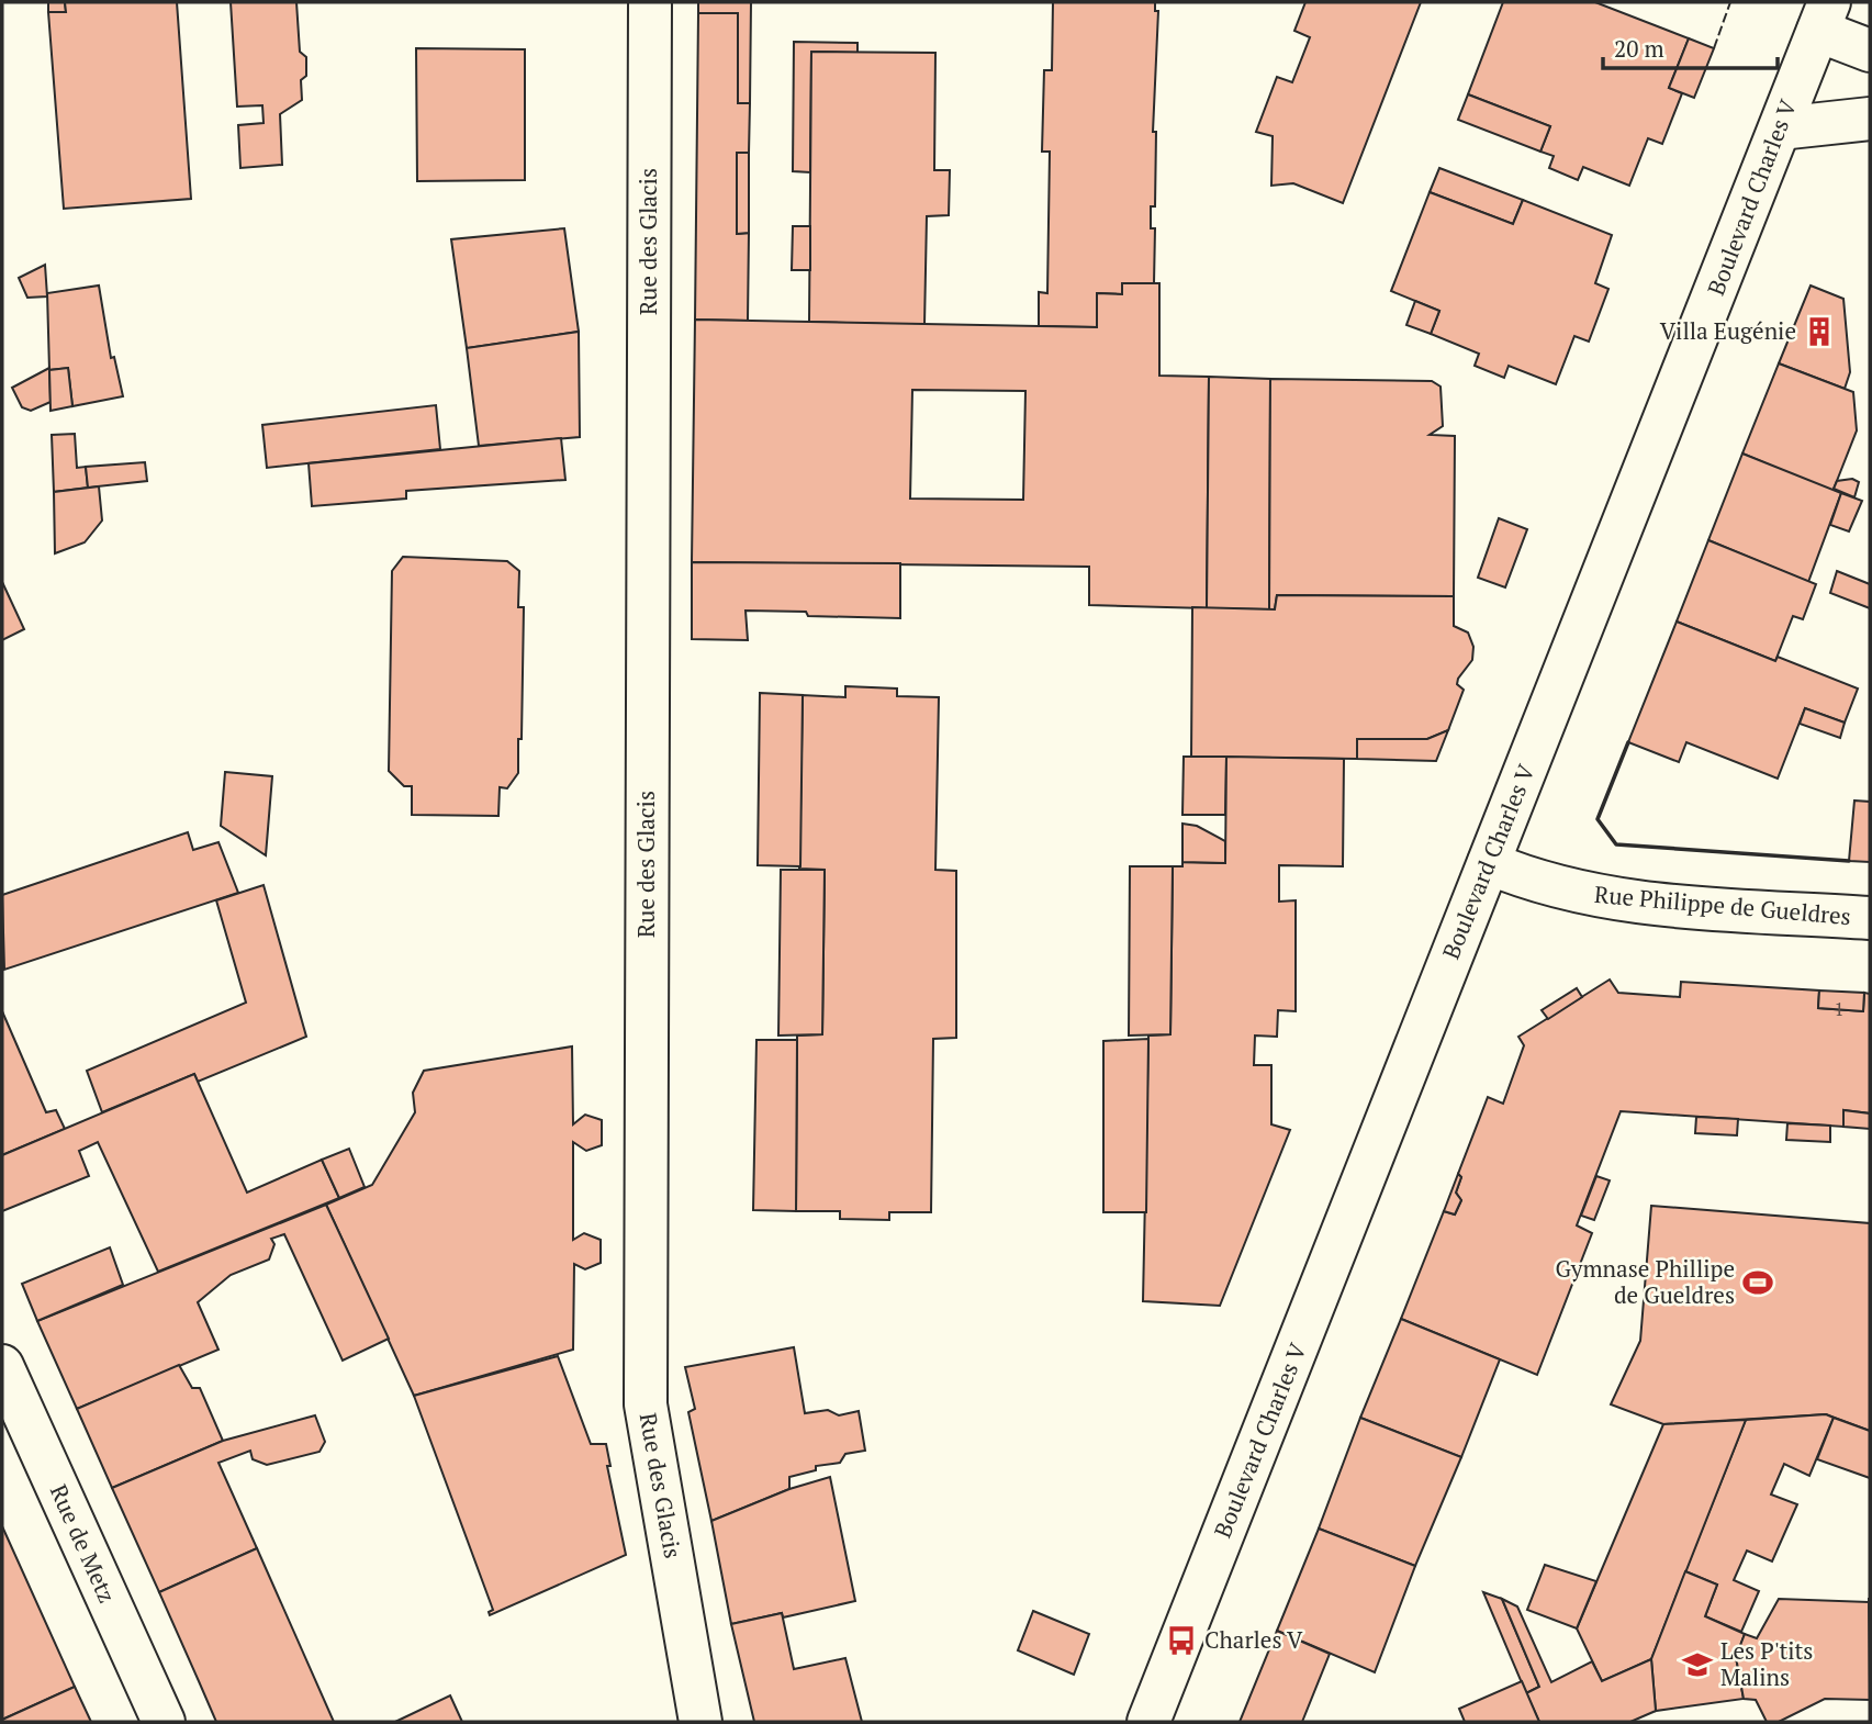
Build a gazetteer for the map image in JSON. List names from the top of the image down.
{
  "streets": {
    "street": [
      "Boulevard Charles V",
      "Rue des Glacis",
      "Rue Philippe de Gueldres",
      "Rue de Metz"
    ]
  },
  "crossings": [
    ["Boulevard Charles V", "Rue Philippe de Gueldres"]
  ],
  "places": {
    "building": ["Villa Eugénie"],
    "sports": ["Gymnase Phillipe de Gueldres"],
    "bus stop": ["Charles V"],
    "school or university": ["Les P'tits Malins"]
  },
  "house_numbers": ["1"],
  "scale_bar": "20 m"
}
